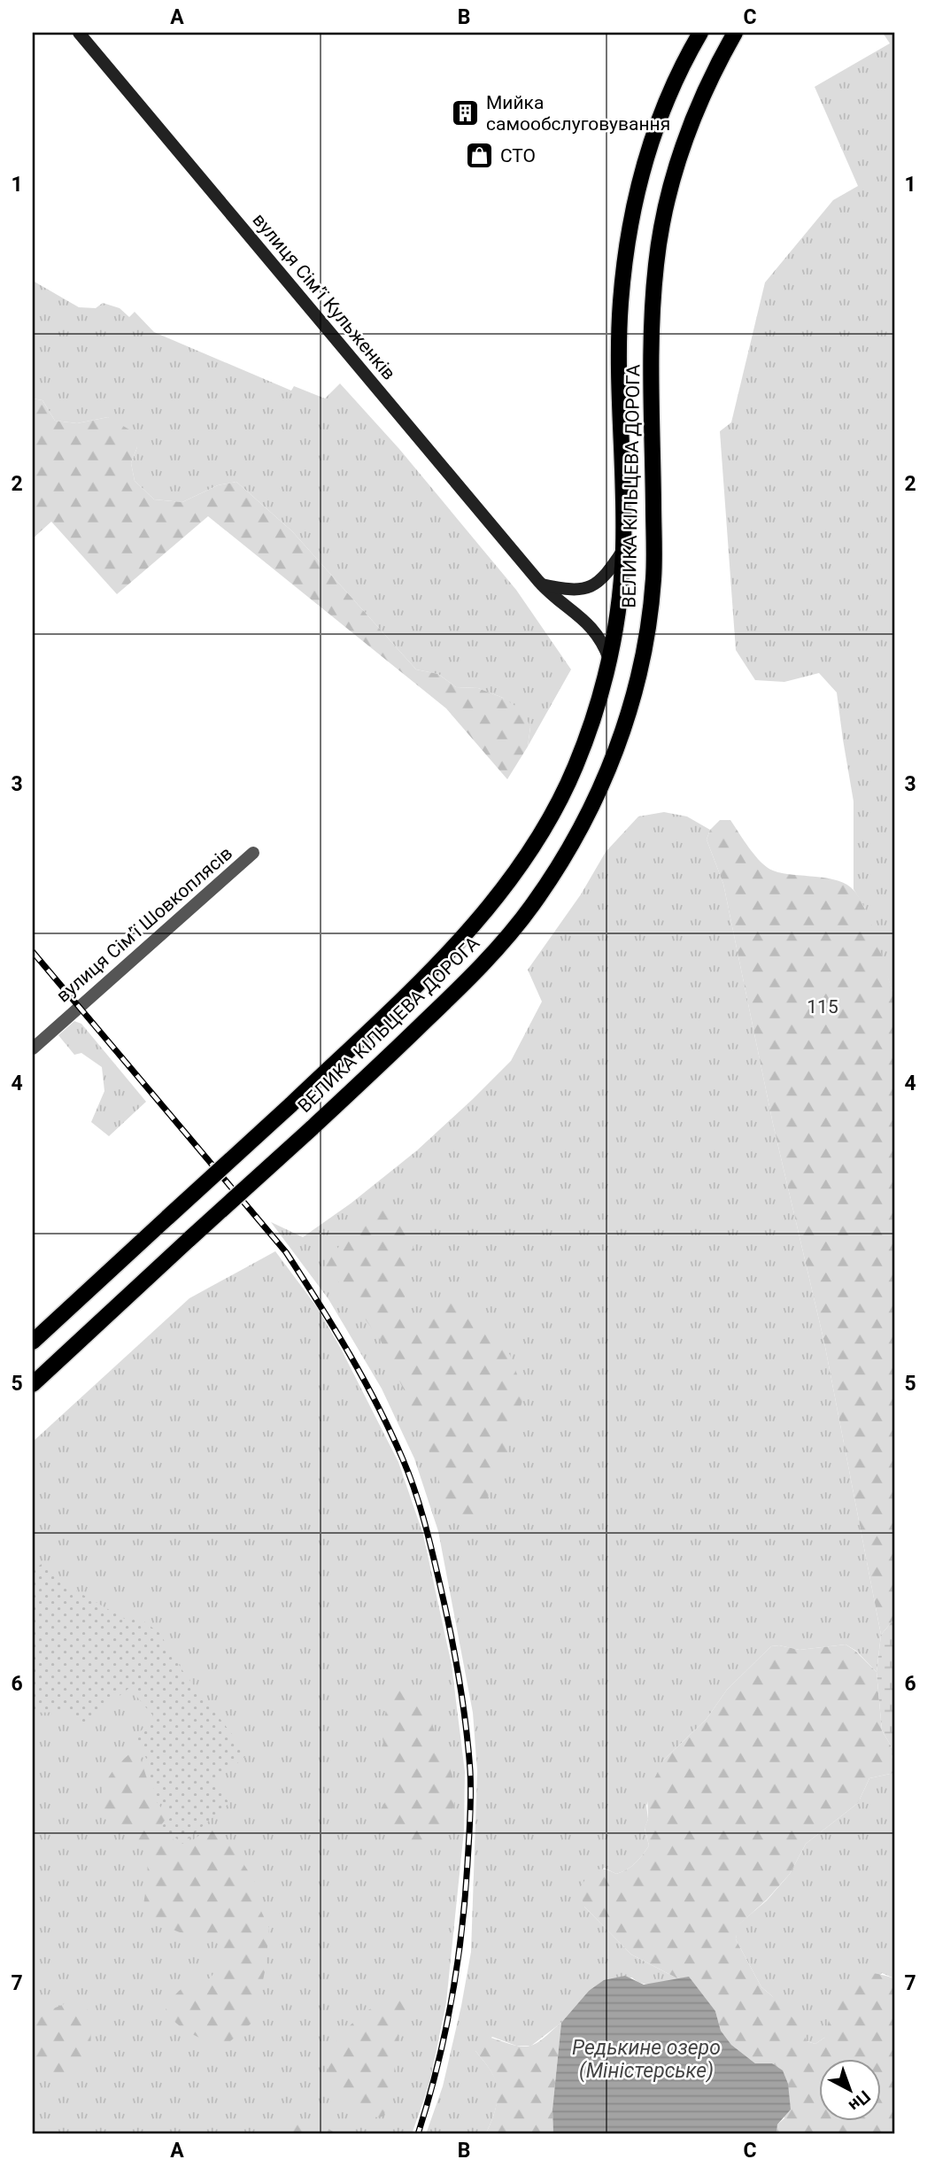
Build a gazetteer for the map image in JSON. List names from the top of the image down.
{
  "streets": {
    "main road": ["вулиця Сімʼї Кульженків", "ВЕЛИКА КІЛЬЦЕВА ДОРОГА"],
    "street": ["вулиця Сімʼї Шовкоплясів"]
  },
  "crossings": [
    ["вулиця Сімʼї Кульженків", "ВЕЛИКА КІЛЬЦЕВА ДОРОГА"]
  ],
  "water": ["Редькине озеро (Міністерське)"],
  "parks": ["115"],
  "places": {
    "building": ["Мийка самообслуговування"],
    "shop": ["СТО"]
  },
  "north": "bottom right",
  "grid": {
    "columns": ["A", "B", "C"],
    "rows": [
      "1",
      "2",
      "3",
      "4",
      "5",
      "6",
      "7"
    ]
  }
}
